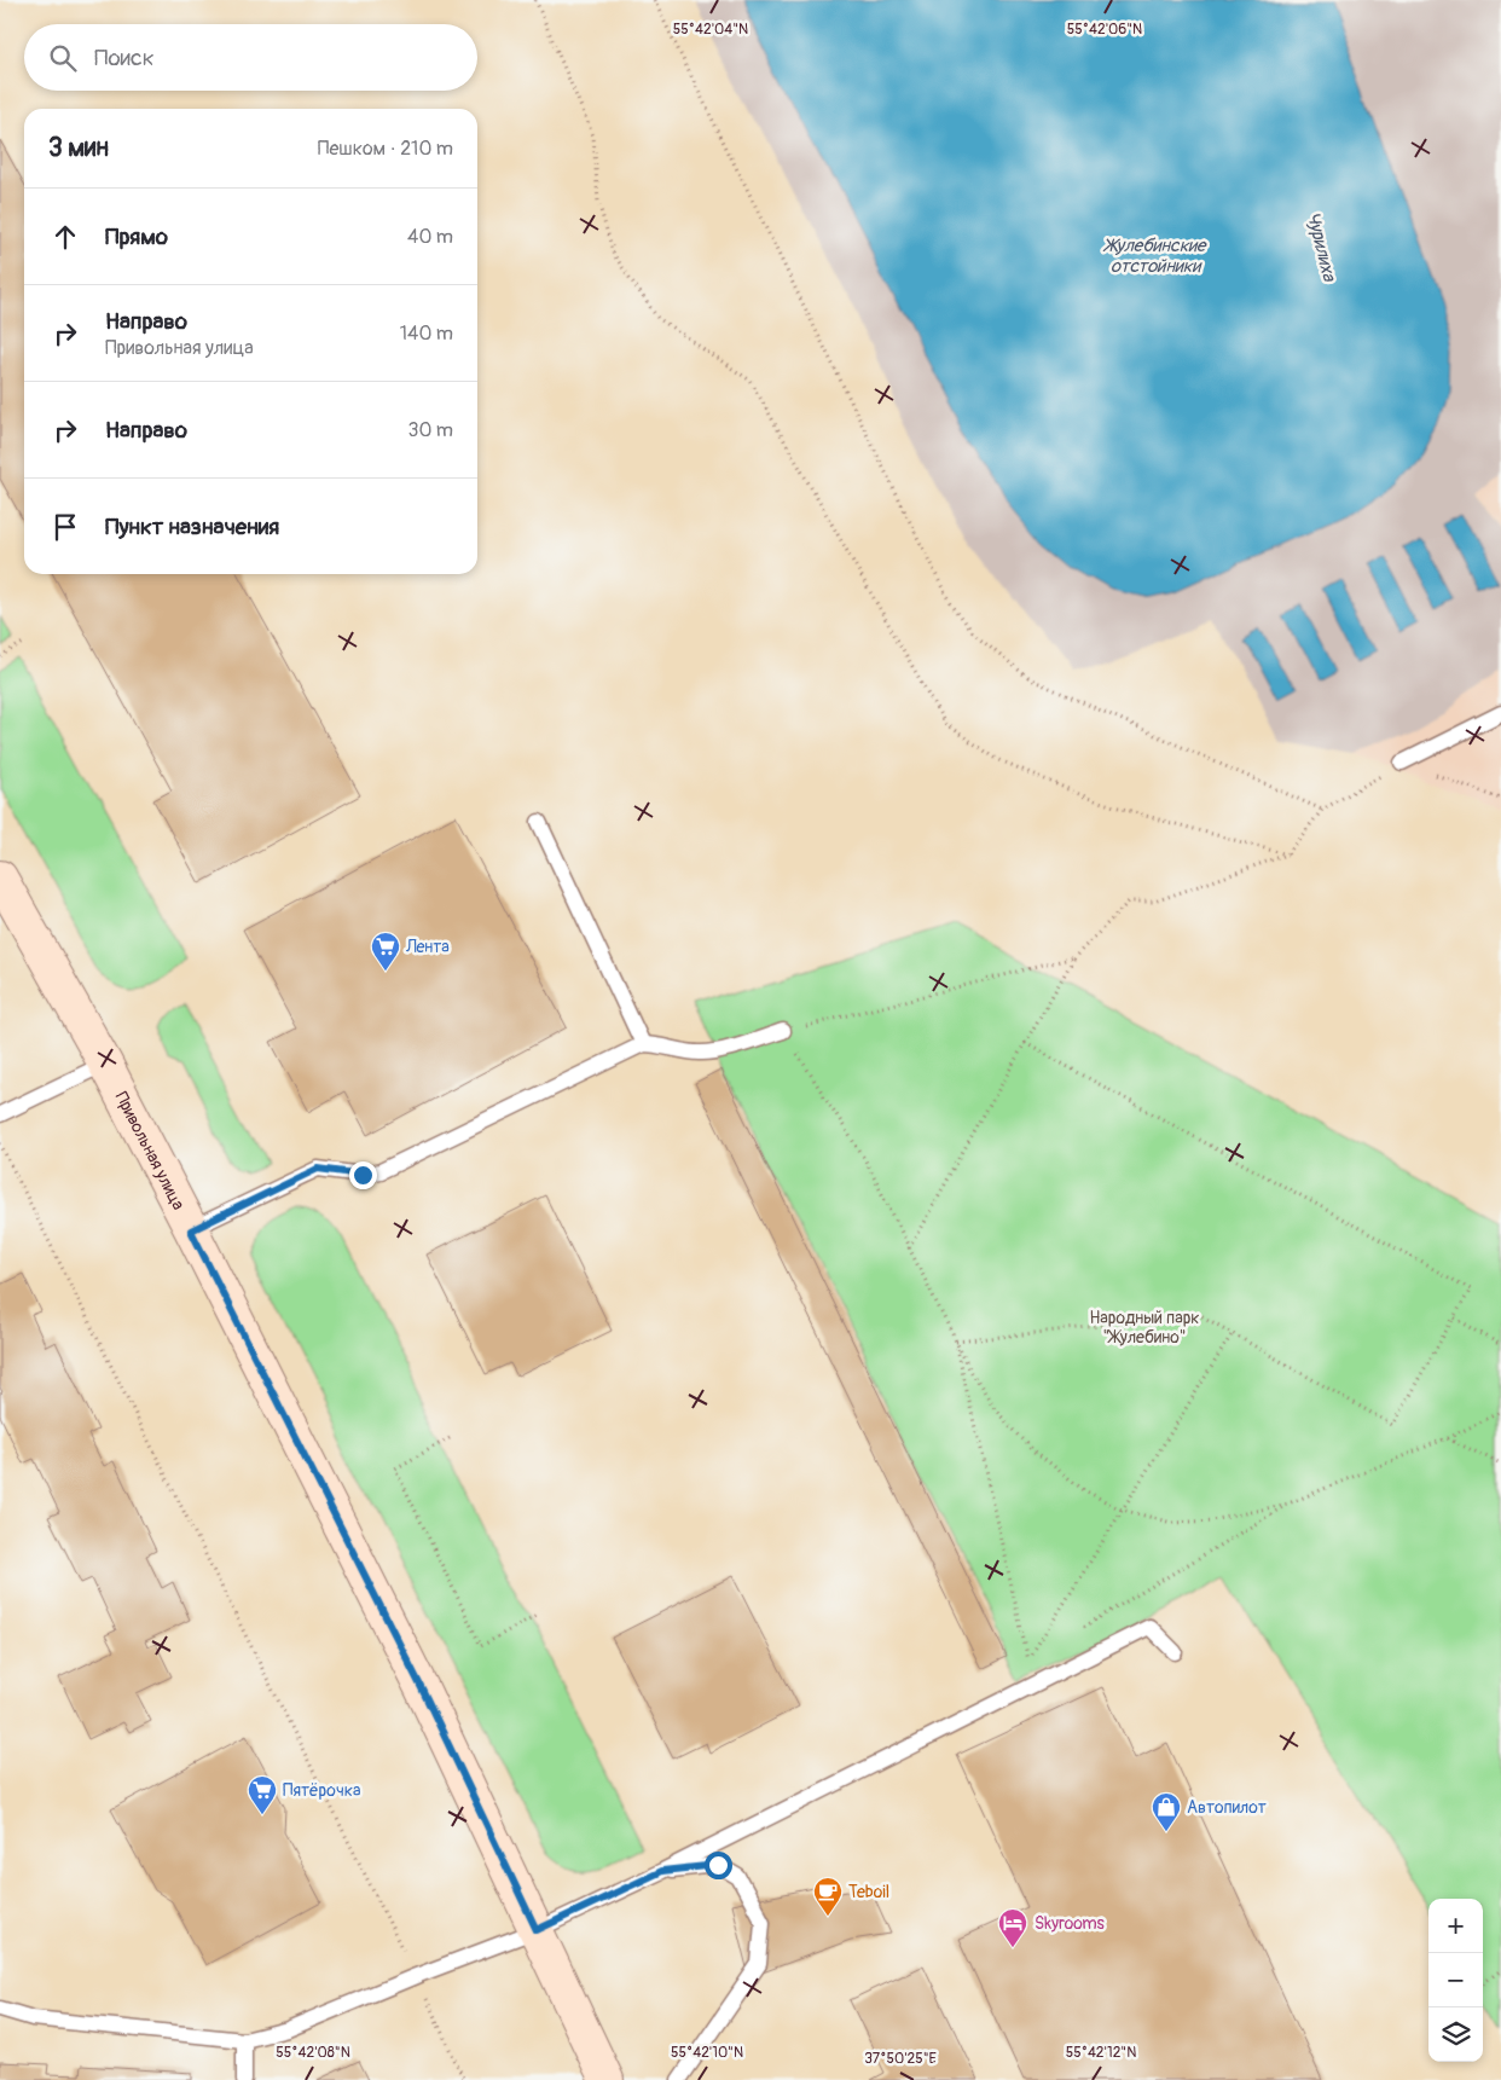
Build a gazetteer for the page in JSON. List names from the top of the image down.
{
  "streets": {
    "main road": ["Привольная улица"]
  },
  "water": ["Жулебинские отстойники", "Чурилиха"],
  "parks": ["Народный парк \"Жулебино\""],
  "places": {
    "supermarket": ["Лента", "Пятёрочка"],
    "shop": ["Автопилот"],
    "cafe": ["Teboil"],
    "hotel": ["Skyrooms"]
  },
  "page": {
    "search": "Поиск",
    "heading": ["3 мин", "Пешком · 210 m"],
    "list": [
      ["Прямо", "40 m"],
      ["Направо", "Привольная улица", "140 m"],
      ["Направо", "30 m"],
      "Пункт назначения"
    ],
    "map_buttons": ["+", "−"]
  },
  "coordinates": [
    "55°42'04\"N",
    "55°42'06\"N",
    "55°42'08\"N",
    "55°42'10\"N",
    "55°42'12\"N",
    "37°50'25\"E"
  ]
}
